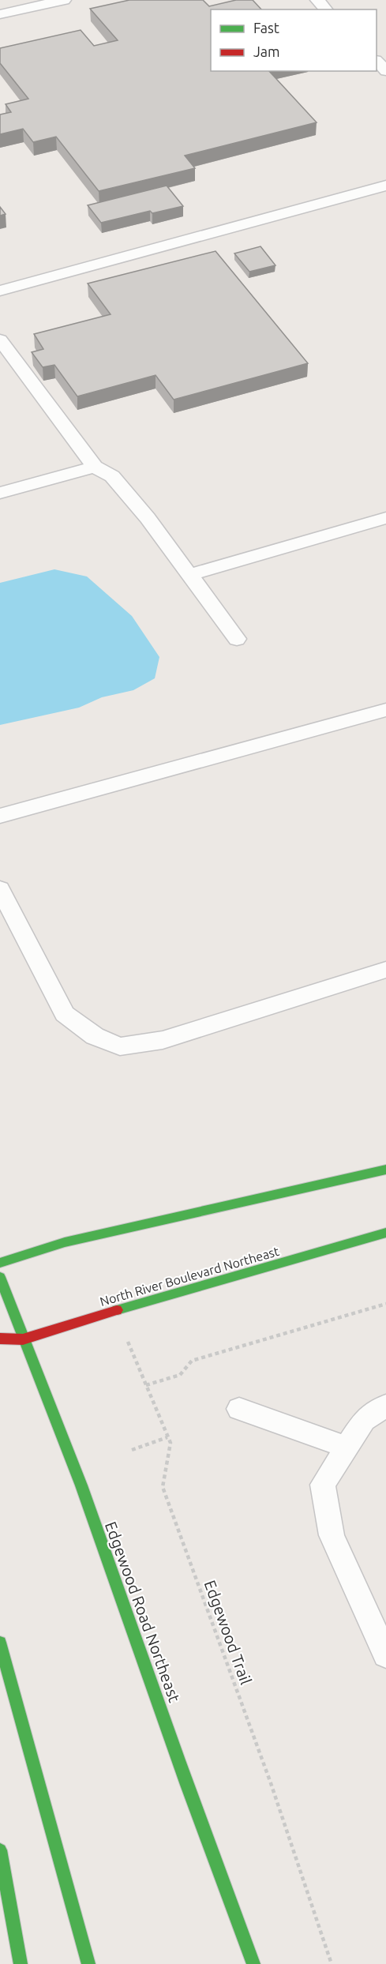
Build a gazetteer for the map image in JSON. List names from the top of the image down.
{
  "streets": {
    "main road": ["North River Boulevard Northeast", "Edgewood Road Northeast"],
    "path": ["Edgewood Trail"]
  },
  "crossings": [
    ["North River Boulevard Northeast", "Edgewood Road Northeast"],
    ["North River Boulevard Northeast", "Edgewood Trail"]
  ],
  "legend": ["Fast", "Jam"]
}
